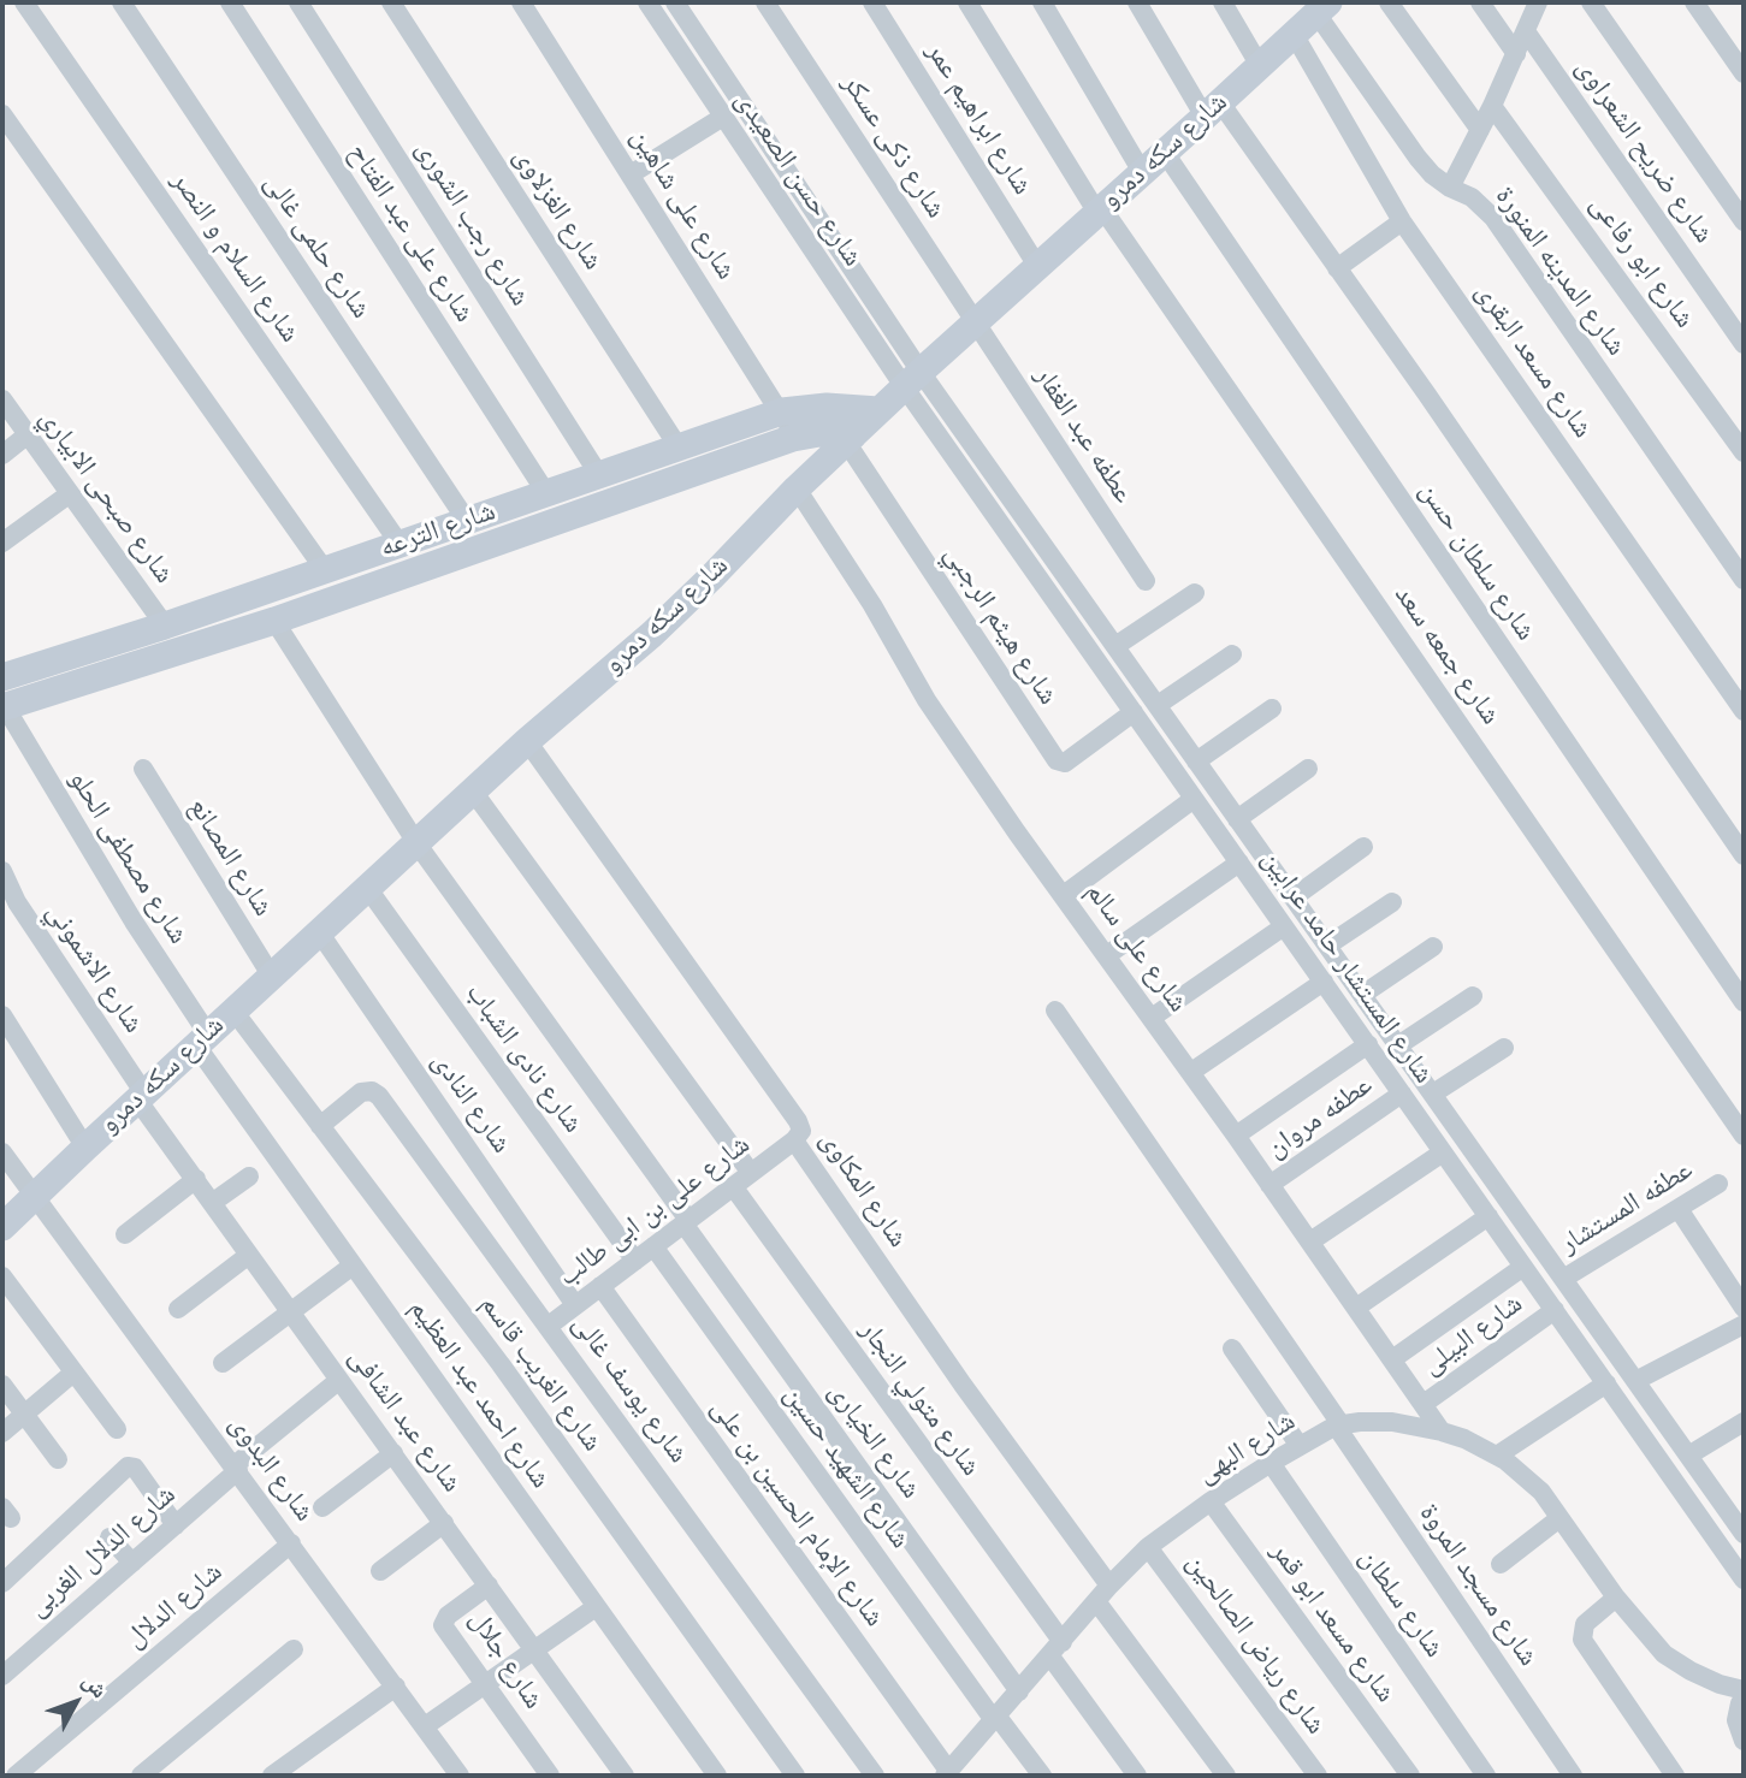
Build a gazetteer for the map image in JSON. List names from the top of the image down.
{
  "streets": {
    "main road": ["شارع سكه دمرو", "شارع الترعه"],
    "street": [
      "شارع ابراهيم عمر",
      "شارع ذكى عسكر",
      "شارع ضريح الشعراوى",
      "شارع حسن الصعيدى",
      "شارع على شاهين",
      "شارع الغزلاوى",
      "شارع رجب الشورى",
      "شارع على عبد الفتاح",
      "شارع حلمى غالى",
      "شارع السلام و النصر",
      "شارع ابو رفاعى",
      "شارع المدينه المنورة",
      "شارع مسعد البقرى",
      "عطفه عبد الغفار",
      "شارع صبحى الابياري",
      "شارع سلطان حسن",
      "شارع هيثم الرجبي",
      "شارع جمعه سعد",
      "شارع مصطفى الحلو",
      "شارع المصانع",
      "شارع على سالم",
      "شارع المستشار حامد عرابين",
      "شارع الاشموني",
      "شارع نادى الشباب",
      "شارع النادى",
      "عطفه مروان",
      "شارع المكاوى",
      "عطفه المستشار",
      "شارع على بن ابى طالب",
      "شارع البيلى",
      "شارع الغريب قاسم",
      "شارع يوسف غالى",
      "شارع احمد عبد العظيم",
      "شارع متولي النجار",
      "شارع عبد الشافى",
      "شارع الخيارى",
      "شارع البهى",
      "شارع الشهيد حسين",
      "شارع البدوى",
      "شارع الإمام الحسين بن على",
      "شارع الدلال الغربى",
      "شارع مسجد المروة",
      "شارع سلطان",
      "شارع الدلال",
      "شارع مسعد ابو قمر",
      "شارع رياض الصالحين",
      "شارع جلال"
    ]
  },
  "crossings": [
    ["شارع ابراهيم عمر", "شارع سكه دمرو"],
    ["شارع ذكى عسكر", "شارع سكه دمرو"],
    ["شارع ذكى عسكر", "عطفه عبد الغفار"],
    ["شارع سكه دمرو", "شارع حسن الصعيدى"],
    ["شارع سكه دمرو", "شارع المدينه المنورة"],
    ["شارع سكه دمرو", "شارع مسعد البقرى"],
    ["شارع سكه دمرو", "عطفه عبد الغفار"],
    ["شارع سكه دمرو", "شارع الترعه"],
    ["شارع سكه دمرو", "شارع سلطان حسن"],
    ["شارع سكه دمرو", "شارع هيثم الرجبي"],
    ["شارع سكه دمرو", "شارع جمعه سعد"],
    ["شارع سكه دمرو", "شارع مصطفى الحلو"],
    ["شارع سكه دمرو", "شارع المصانع"],
    ["شارع سكه دمرو", "شارع على سالم"],
    ["شارع سكه دمرو", "شارع المستشار حامد عرابين"],
    ["شارع سكه دمرو", "شارع الاشموني"],
    ["شارع سكه دمرو", "شارع نادى الشباب"],
    ["شارع سكه دمرو", "شارع النادى"],
    ["شارع سكه دمرو", "شارع المكاوى"],
    ["شارع سكه دمرو", "شارع الغريب قاسم"],
    ["شارع سكه دمرو", "شارع احمد عبد العظيم"],
    ["شارع سكه دمرو", "شارع عبد الشافى"],
    ["شارع سكه دمرو", "شارع الخيارى"],
    ["شارع سكه دمرو", "شارع البدوى"],
    ["شارع حسن الصعيدى", "شارع المستشار حامد عرابين"],
    ["شارع على شاهين", "شارع الترعه"],
    ["شارع الغزلاوى", "شارع الترعه"],
    ["شارع رجب الشورى", "شارع الترعه"],
    ["شارع على عبد الفتاح", "شارع الترعه"],
    ["شارع حلمى غالى", "شارع الترعه"],
    ["شارع السلام و النصر", "شارع الترعه"],
    ["شارع صبحى الابياري", "شارع الترعه"],
    ["شارع الترعه", "شارع هيثم الرجبي"],
    ["شارع الترعه", "شارع مصطفى الحلو"],
    ["شارع الترعه", "شارع الخيارى"],
    ["شارع هيثم الرجبي", "شارع المستشار حامد عرابين"],
    ["شارع مصطفى الحلو", "شارع احمد عبد العظيم"],
    ["شارع على سالم", "عطفه مروان"],
    ["شارع على سالم", "شارع البيلى"],
    ["شارع على سالم", "شارع البهى"],
    ["شارع المستشار حامد عرابين", "عطفه مروان"],
    ["شارع المستشار حامد عرابين", "عطفه المستشار"],
    ["شارع المستشار حامد عرابين", "شارع البيلى"],
    ["شارع الاشموني", "شارع عبد الشافى"],
    ["شارع نادى الشباب", "شارع على بن ابى طالب"],
    ["شارع النادى", "شارع على بن ابى طالب"],
    ["شارع المكاوى", "شارع على بن ابى طالب"],
    ["شارع المكاوى", "شارع البهى"],
    ["شارع على بن ابى طالب", "شارع يوسف غالى"],
    ["شارع على بن ابى طالب", "شارع متولي النجار"],
    ["شارع على بن ابى طالب", "شارع الخيارى"],
    ["شارع على بن ابى طالب", "شارع الشهيد حسين"],
    ["شارع على بن ابى طالب", "شارع الإمام الحسين بن على"],
    ["شارع الغريب قاسم", "شارع يوسف غالى"],
    ["شارع متولي النجار", "شارع البهى"],
    ["شارع عبد الشافى", "شارع الدلال الغربى"],
    ["شارع عبد الشافى", "شارع جلال"],
    ["شارع الخيارى", "شارع البهى"],
    ["شارع البهى", "شارع الشهيد حسين"],
    ["شارع البهى", "شارع الإمام الحسين بن على"],
    ["شارع البهى", "شارع مسجد المروة"],
    ["شارع البهى", "شارع سلطان"],
    ["شارع البهى", "شارع مسعد ابو قمر"],
    ["شارع البهى", "شارع رياض الصالحين"],
    ["شارع البدوى", "شارع الدلال الغربى"],
    ["شارع البدوى", "شارع الدلال"]
  ],
  "north": "top right"
}
